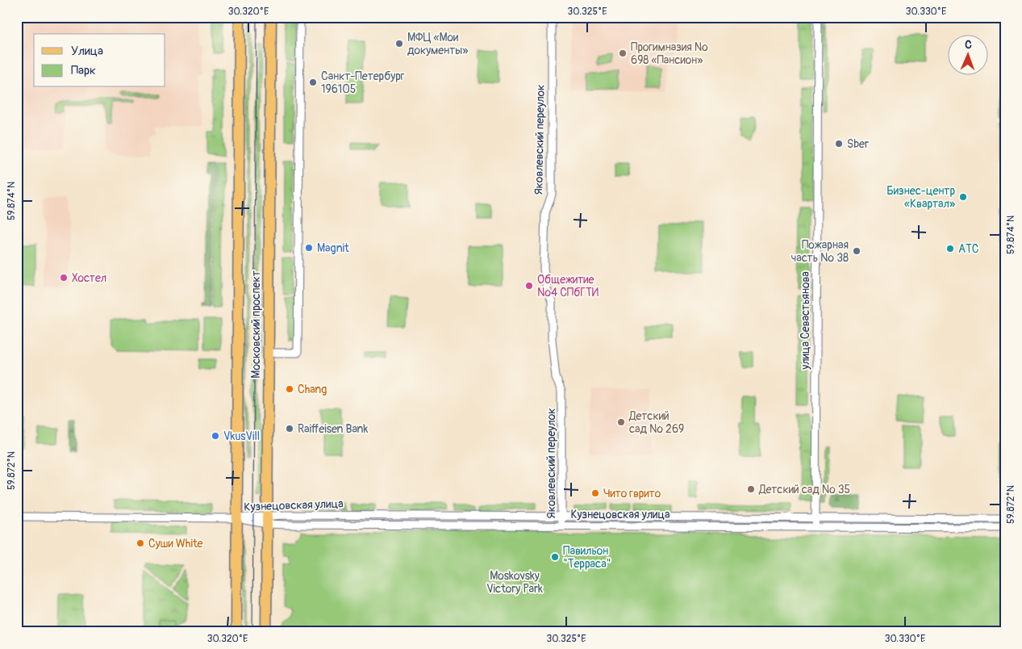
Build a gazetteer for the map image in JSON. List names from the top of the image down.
{
  "streets": {
    "main road": ["Московский проспект"],
    "street": ["Яковлевский переулок", "улица Севастьянова", "Кузнецовская улица"]
  },
  "crossings": [
    ["Яковлевский переулок", "Кузнецовская улица"],
    ["улица Севастьянова", "Кузнецовская улица"],
    ["Московский проспект", "Кузнецовская улица"]
  ],
  "parks": ["Moskovsky Victory Park"],
  "places": [
    "МФЦ «Мои документы»",
    "Прогимназия № 698 «Пансион»",
    "Санкт-Петербург 196105",
    "Sber",
    "Бизнес-центр «Квартал»",
    "Magnit",
    "АТС",
    "Пожарная часть № 38",
    "Хостел",
    "Общежитие №4 СПбГТИ",
    "Chang",
    "Детский сад № 269",
    "Raiffeisen Bank",
    "VkusVill",
    "Детский сад № 35",
    "Чито гврито",
    "Суши White",
    "Павильон \"Терраса\""
  ],
  "legend": ["Улица", "Парк"],
  "north": "top",
  "coordinates": [
    "30.320°E",
    "30.325°E",
    "30.330°E",
    "59.874°N",
    "59.872°N"
  ]
}
